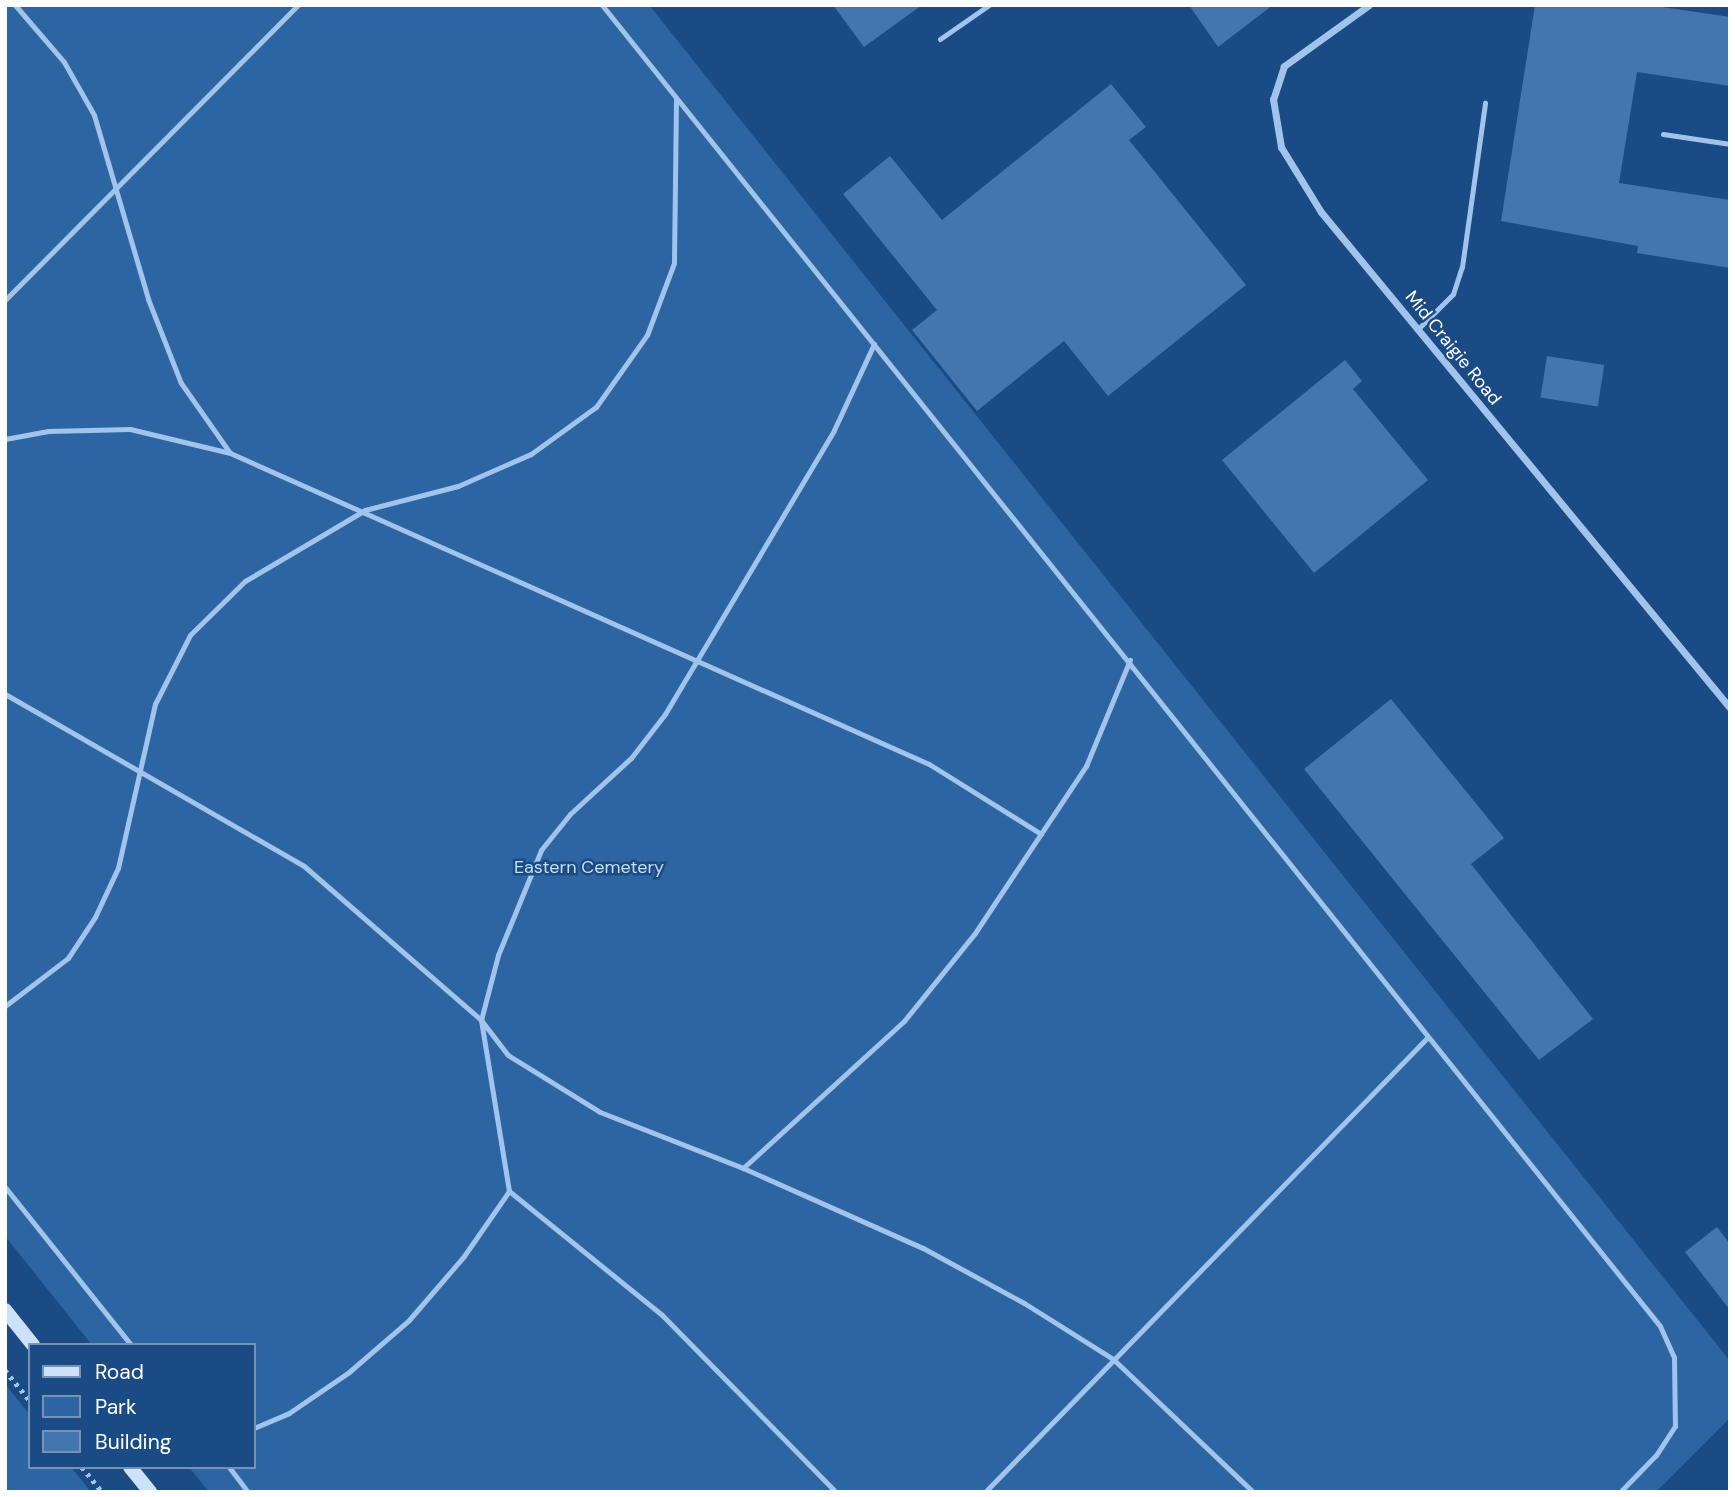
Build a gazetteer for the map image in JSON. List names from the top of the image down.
{
  "streets": {
    "street": ["Mid Craigie Road"]
  },
  "parks": ["Eastern Cemetery"],
  "legend": ["Road", "Park", "Building"]
}
